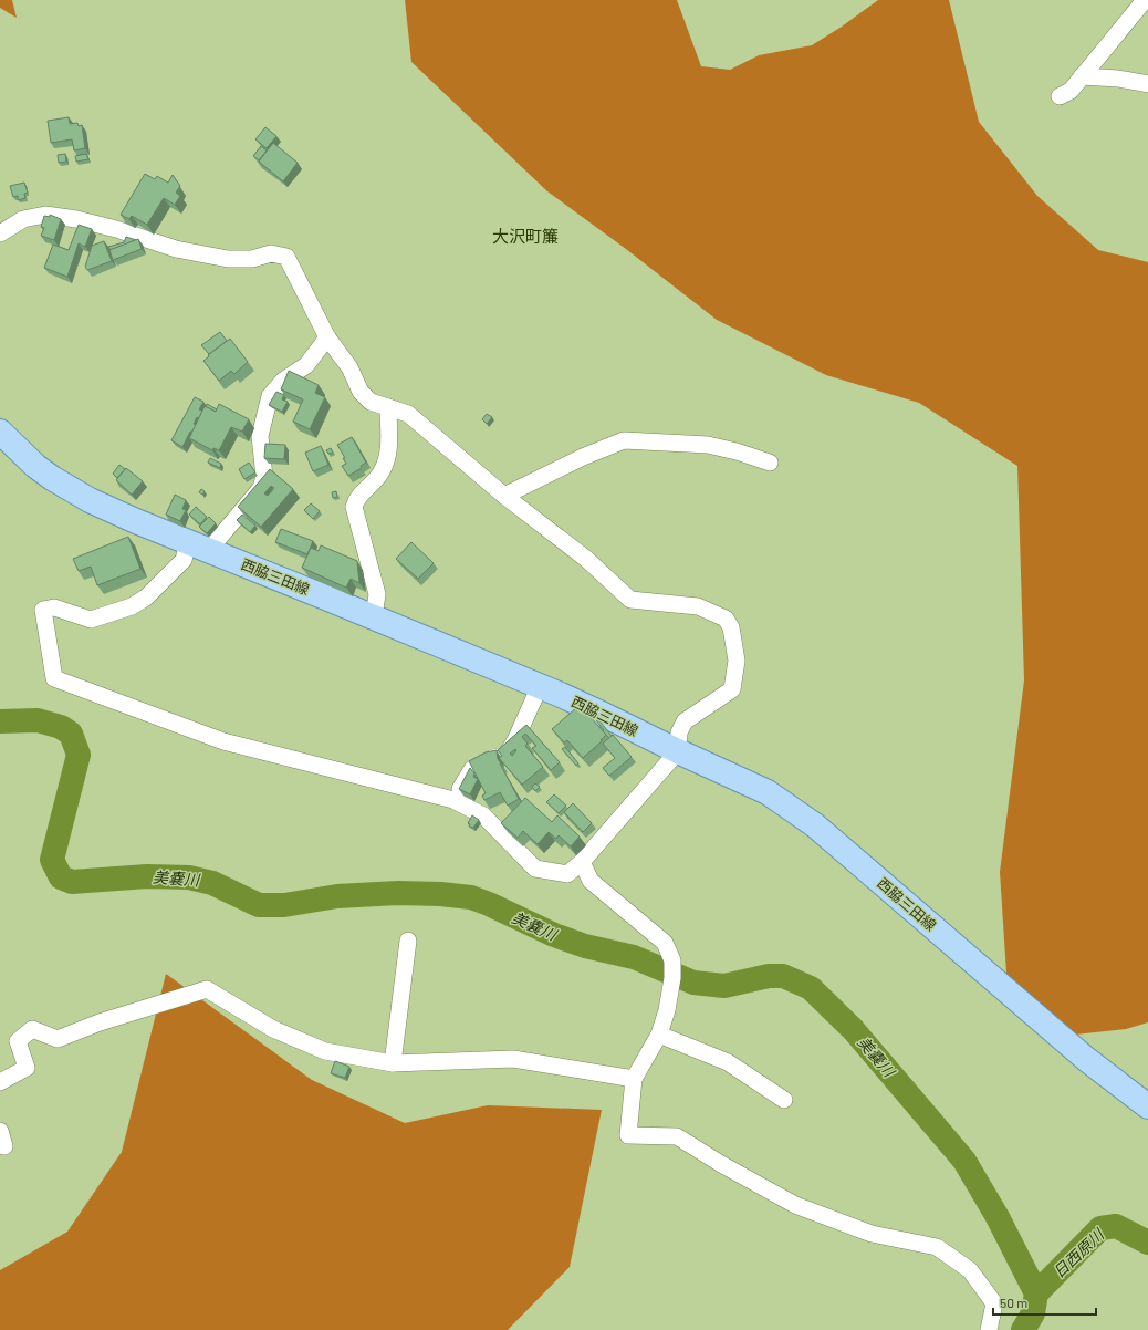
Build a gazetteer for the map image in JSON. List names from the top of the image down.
{
  "streets": {
    "main road": ["西脇三田線"]
  },
  "districts": ["大沢町簾"],
  "water": ["美嚢川", "日西原川"],
  "scale_bar": "50 m"
}
